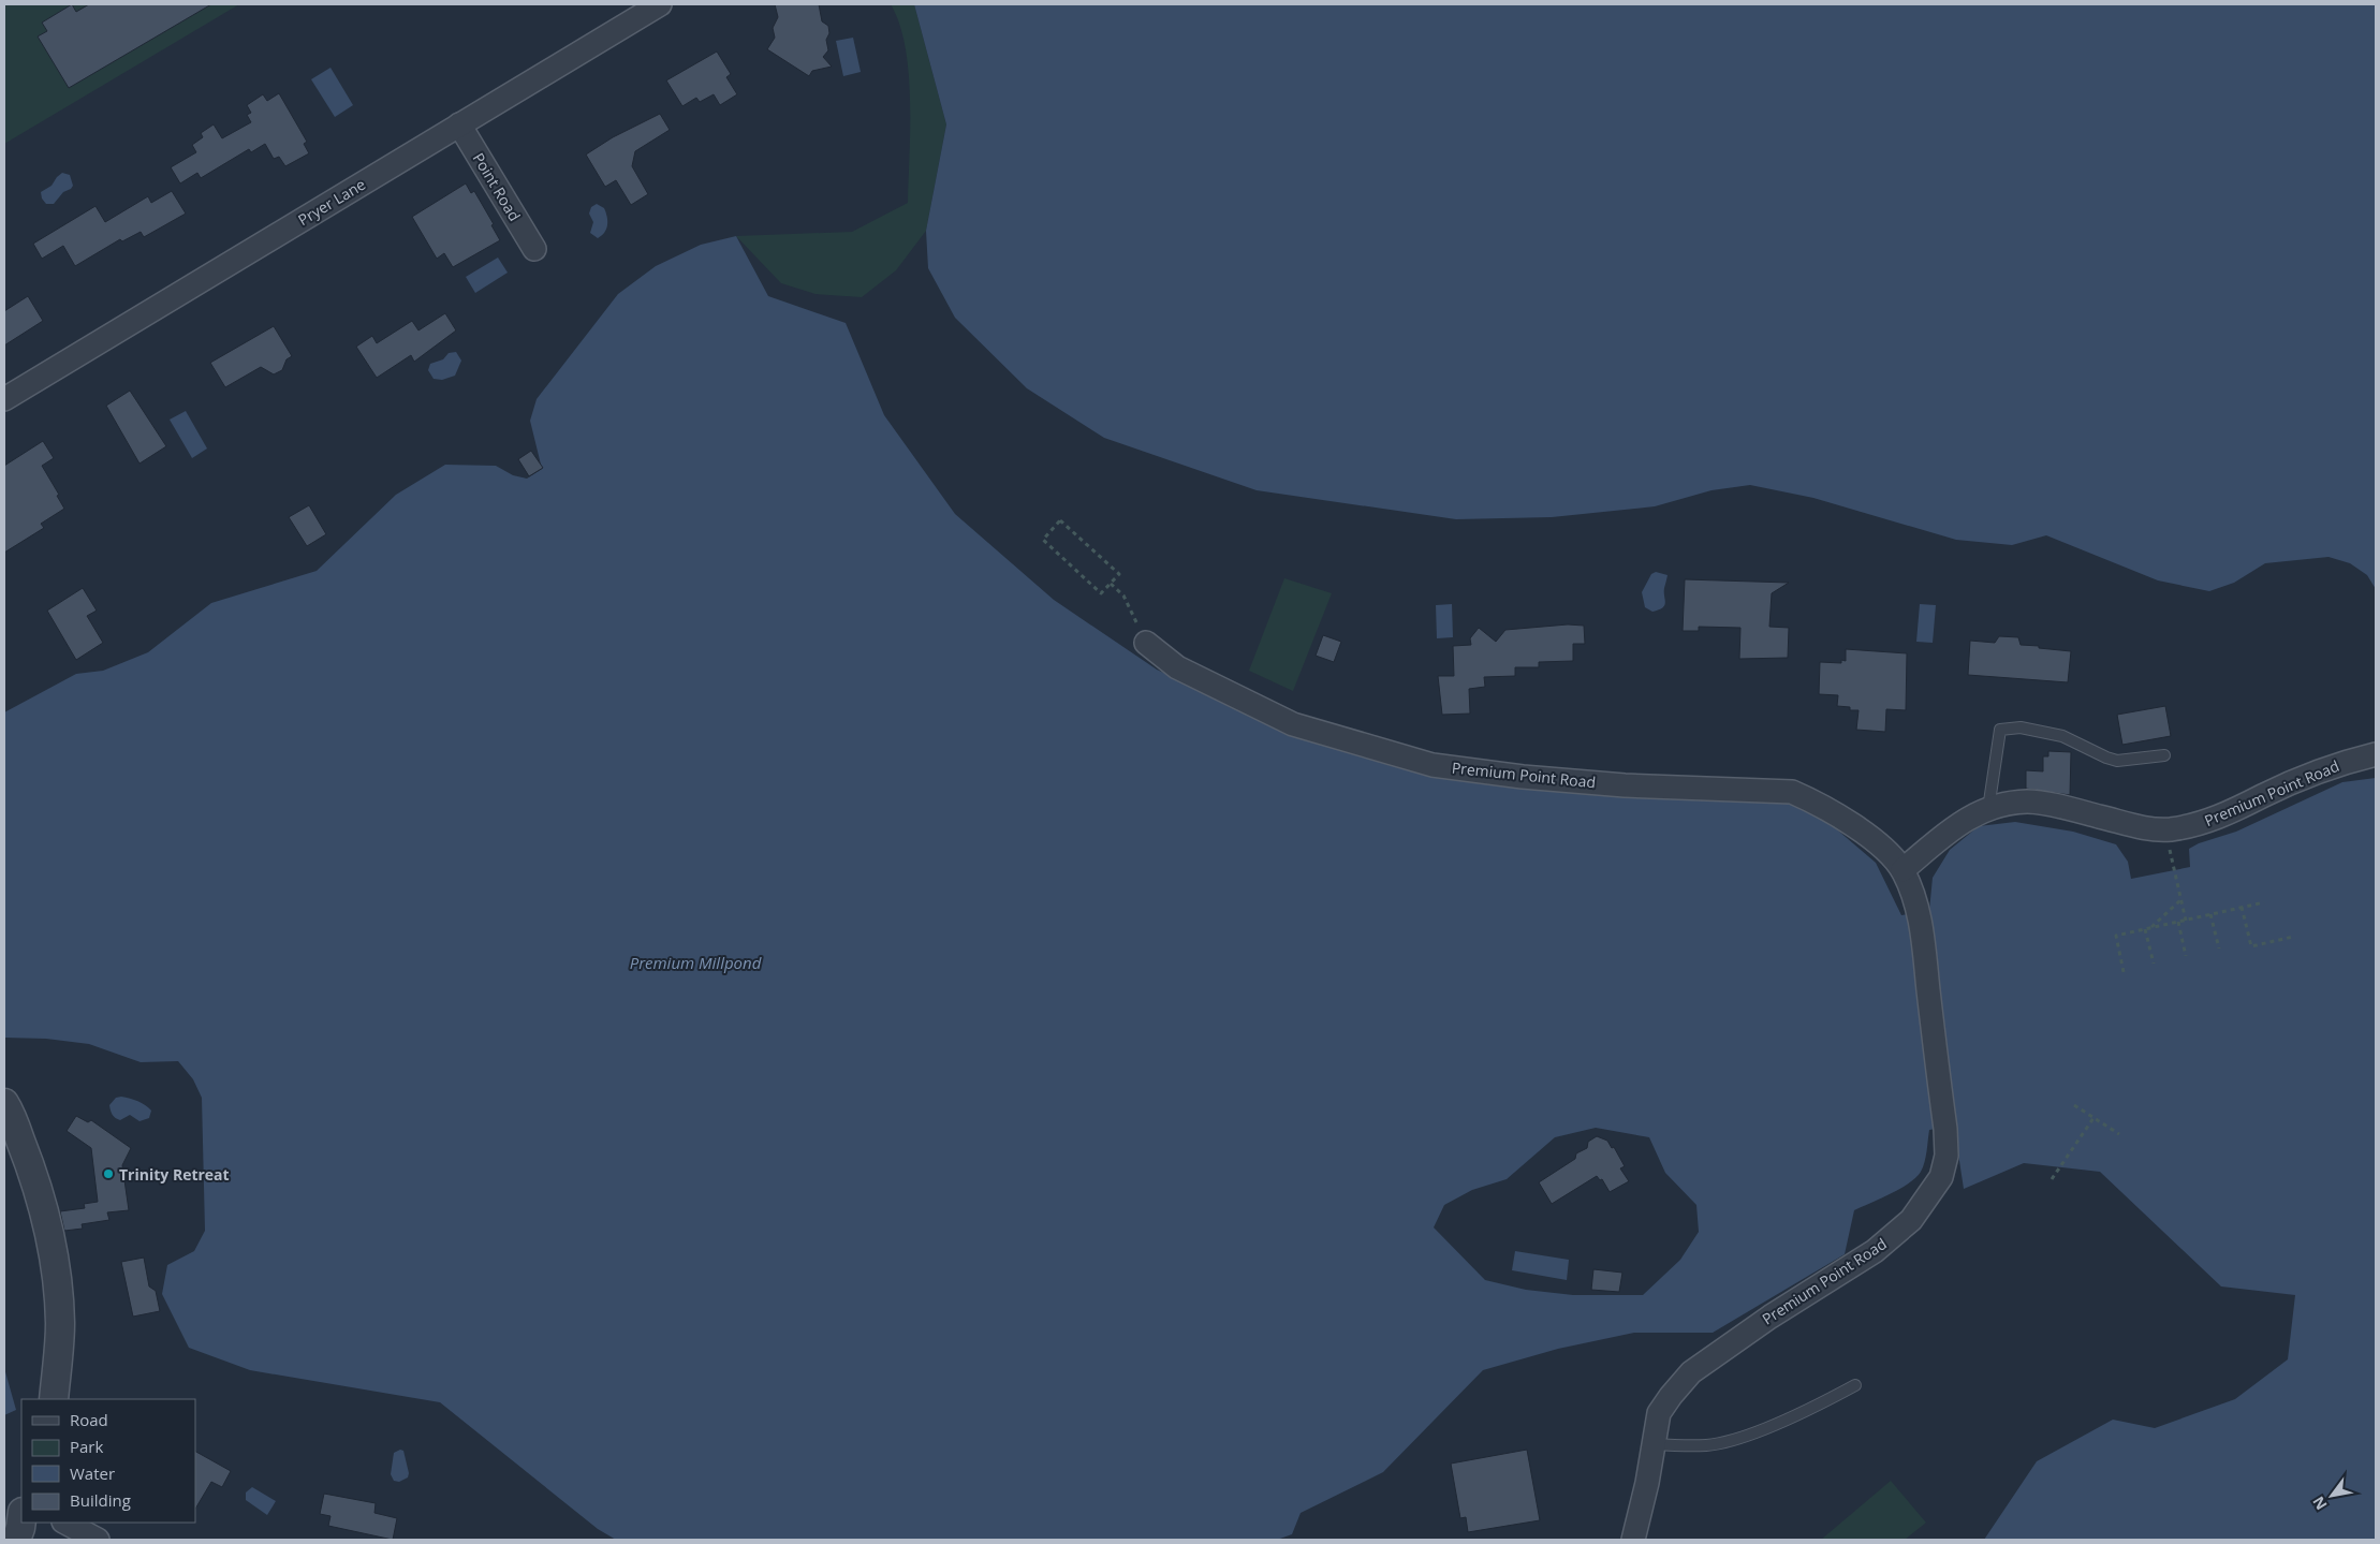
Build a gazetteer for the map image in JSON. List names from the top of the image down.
{
  "streets": {
    "street": ["Point Road", "Pryer Lane", "Premium Point Road"]
  },
  "crossings": [
    ["Point Road", "Pryer Lane"]
  ],
  "water": ["Premium Millpond"],
  "places": ["Trinity Retreat"],
  "legend": [
    "Road",
    "Park",
    "Water",
    "Building"
  ],
  "north": "bottom left"
}
